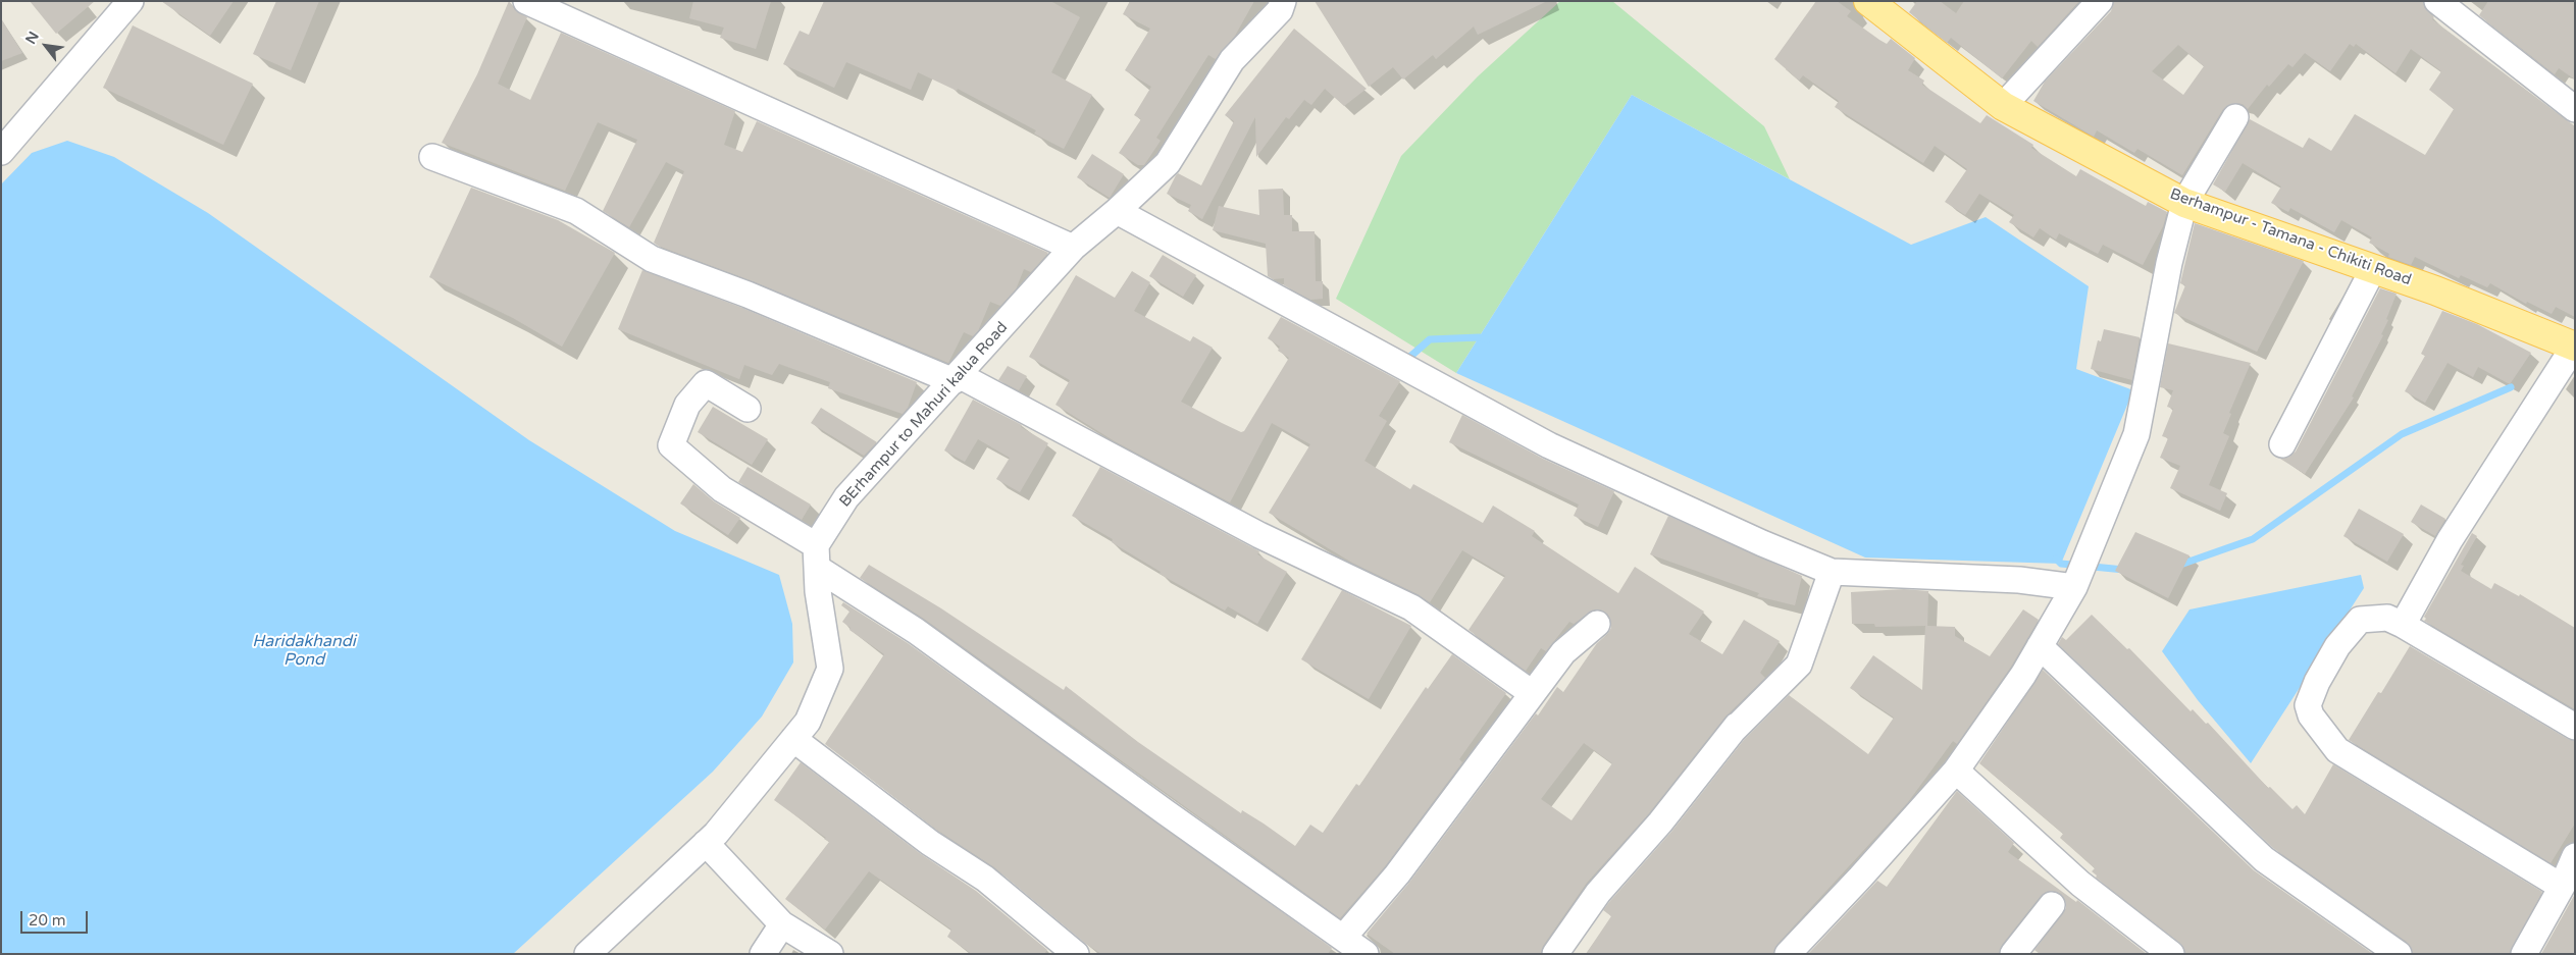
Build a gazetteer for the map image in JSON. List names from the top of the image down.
{
  "streets": {
    "main road": ["Berhampur - Tamana - Chikiti Road"],
    "street": ["BErhampur to Mahuri kalua Road"]
  },
  "water": ["Haridakhandi Pond"],
  "scale_bar": "20 m",
  "north": "top left"
}
